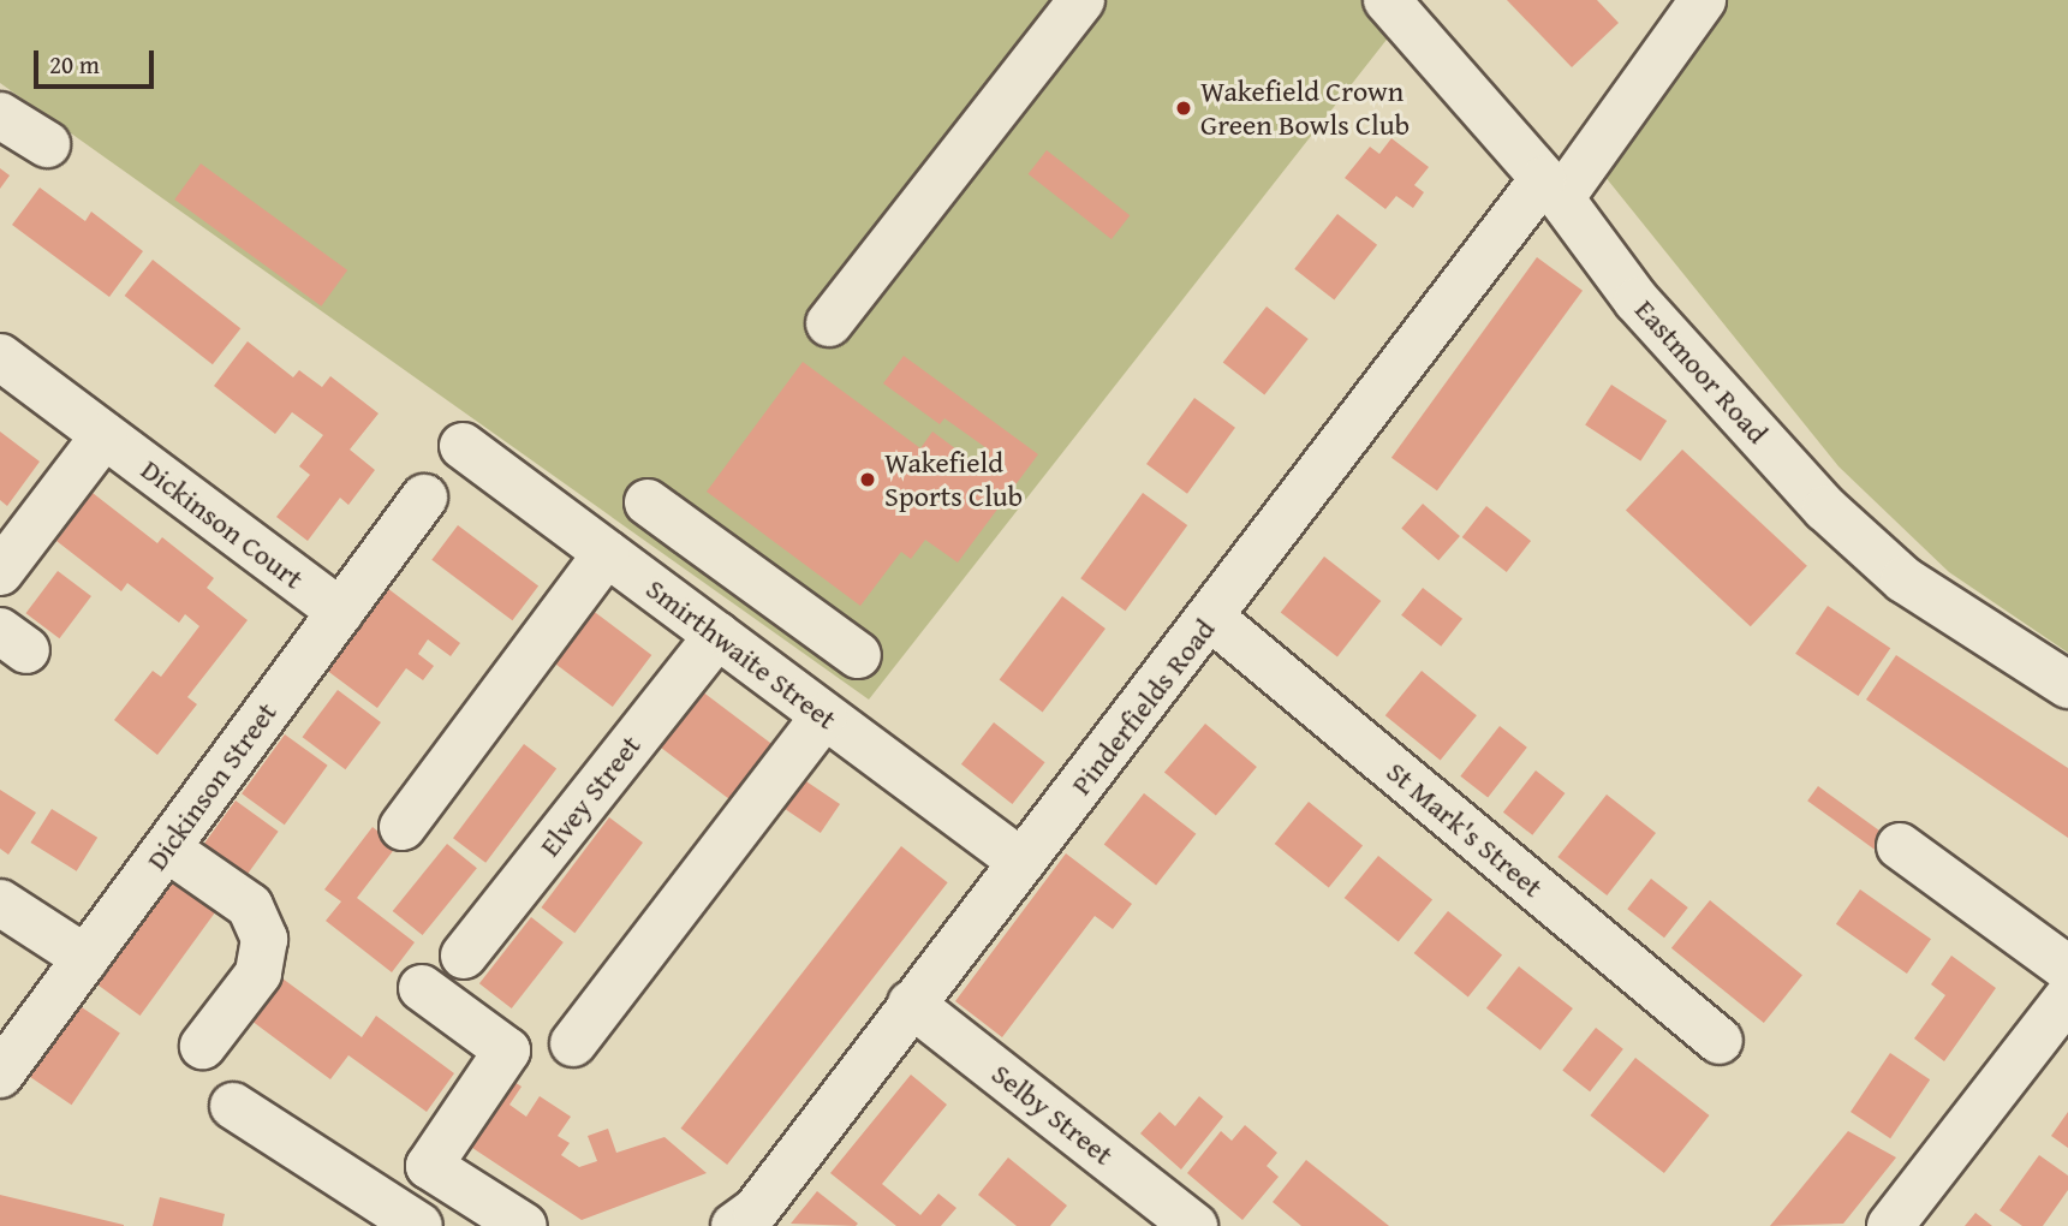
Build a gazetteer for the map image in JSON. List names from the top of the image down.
{
  "streets": {
    "street": [
      "Eastmoor Road",
      "Dickinson Court",
      "Smirthwaite Street",
      "Pinderfields Road",
      "Dickinson Street",
      "Elvey Street",
      "St Mark's Street",
      "Selby Street"
    ]
  },
  "crossings": [
    ["Eastmoor Road", "Pinderfields Road"],
    ["Dickinson Court", "Dickinson Street"],
    ["Smirthwaite Street", "Pinderfields Road"],
    ["Smirthwaite Street", "Elvey Street"],
    ["Pinderfields Road", "St Mark's Street"],
    ["Pinderfields Road", "Selby Street"]
  ],
  "places": ["Wakefield Crown Green Bowls Club", "Wakefield Sports Club"],
  "scale_bar": "20 m"
}
